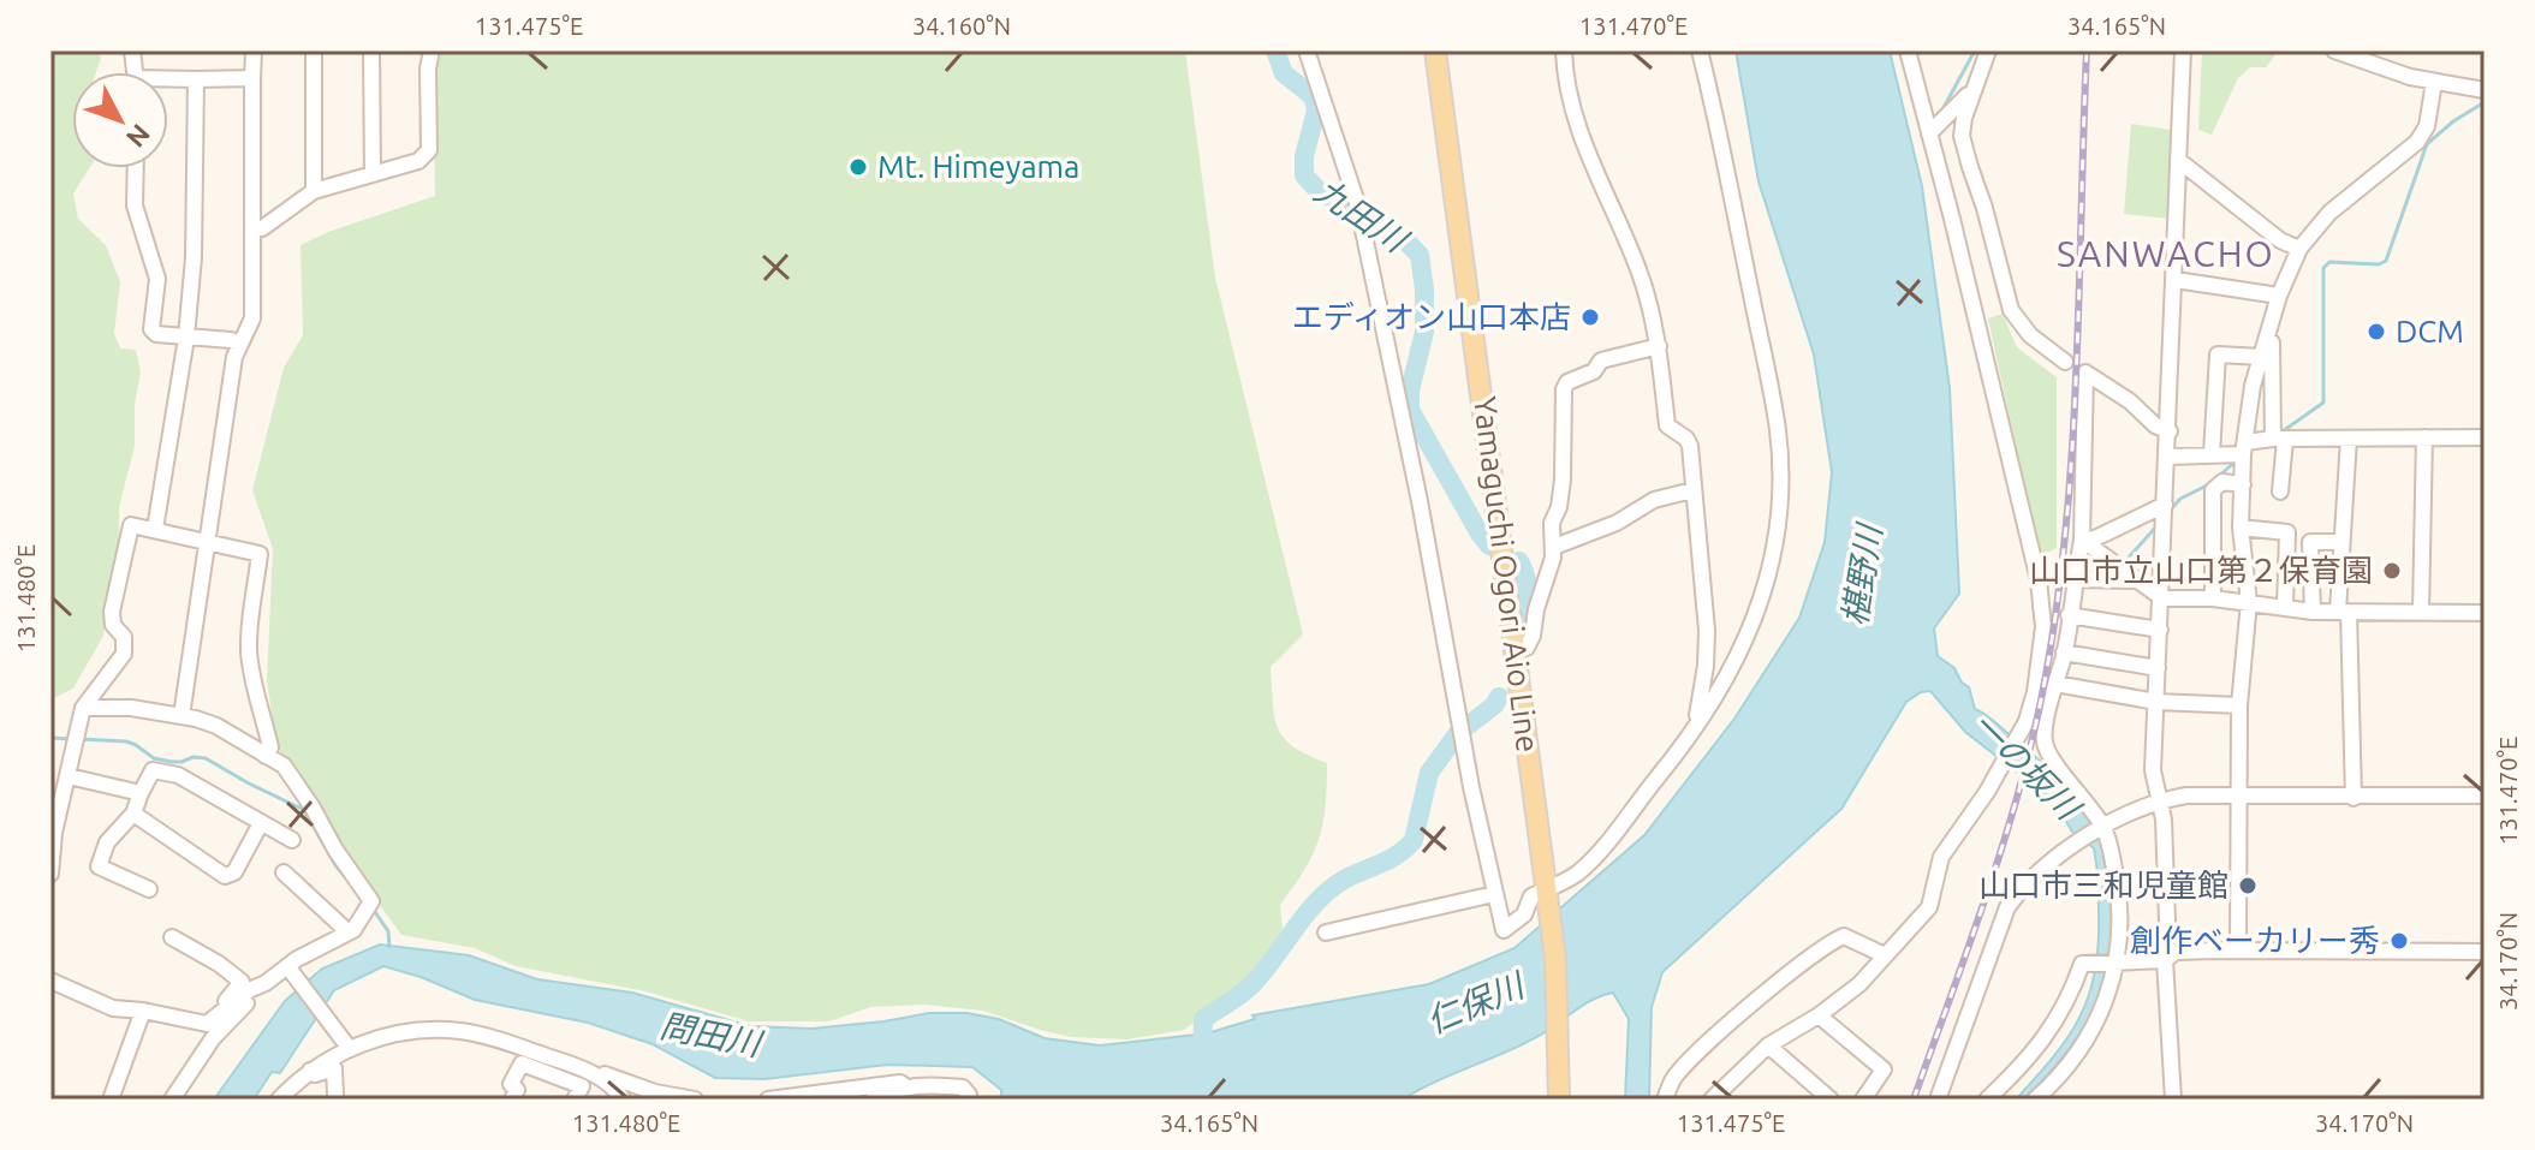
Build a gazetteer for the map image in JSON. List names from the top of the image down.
{
  "streets": {
    "main road": ["Yamaguchi Ogori Aio Line"]
  },
  "districts": ["SANWACHO"],
  "water": [
    "九田川",
    "椹野川",
    "一の坂川",
    "仁保川",
    "問田川"
  ],
  "places": [
    "Mt. Himeyama",
    "エディオン山口本店",
    "DCM",
    "山口市立山口第２保育園",
    "山口市三和児童館",
    "創作ベーカリー秀"
  ],
  "north": "bottom right",
  "coordinates": [
    "131.475°E",
    "34.160°N",
    "131.470°E",
    "34.165°N",
    "131.480°E",
    "34.170°N"
  ]
}
